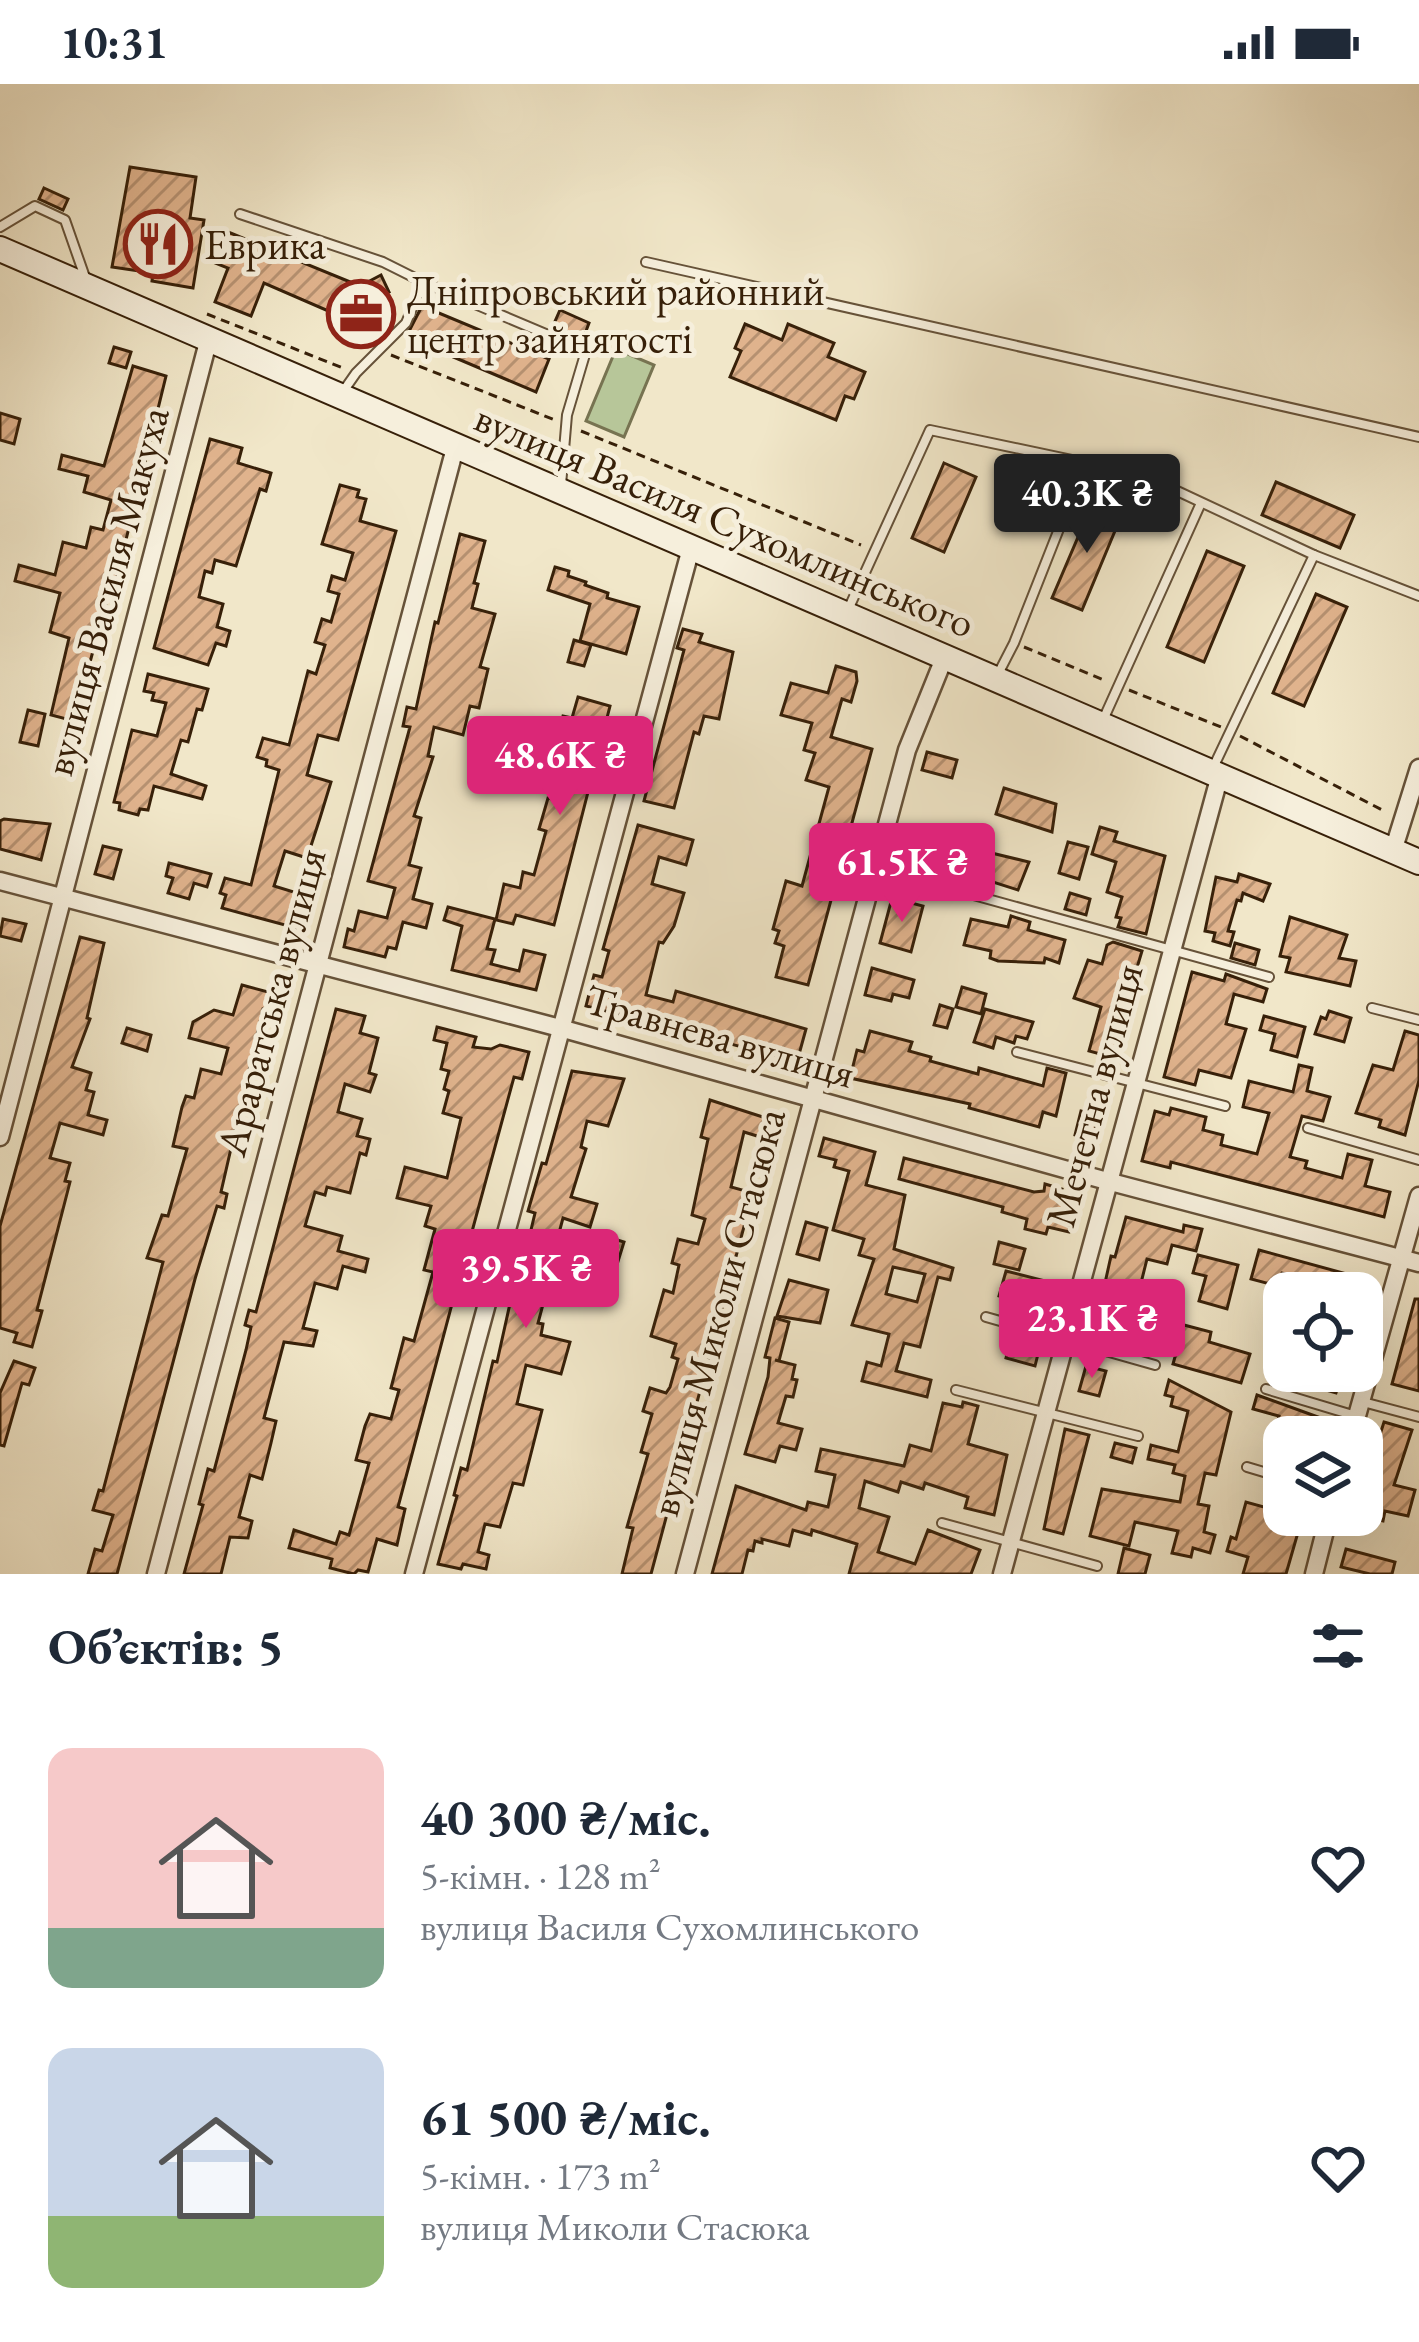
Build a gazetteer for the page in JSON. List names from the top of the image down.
{
  "streets": {
    "main road": ["вулиця Василя Сухомлинського"],
    "street": [
      "вулиця Василя Макуха",
      "Араратська вулиця",
      "Травнева вулиця",
      "Мечетна вулиця",
      "вулиця Миколи Стасюка"
    ]
  },
  "crossings": [
    ["вулиця Василя Сухомлинського", "вулиця Василя Макуха"],
    ["вулиця Василя Сухомлинського", "Араратська вулиця"],
    ["вулиця Василя Сухомлинського", "Мечетна вулиця"],
    ["вулиця Василя Сухомлинського", "вулиця Миколи Стасюка"],
    ["вулиця Василя Макуха", "Травнева вулиця"],
    ["Араратська вулиця", "Травнева вулиця"],
    ["Травнева вулиця", "Мечетна вулиця"],
    ["Травнева вулиця", "вулиця Миколи Стасюка"]
  ],
  "places": {
    "restaurant": ["Еврика"],
    "office": ["Дніпровський районний центр зайнятості"]
  },
  "page": {
    "status": "10:31",
    "price": [
      "40.3K ₴",
      "48.6K ₴",
      "61.5K ₴",
      "39.5K ₴",
      "23.1K ₴"
    ],
    "heading": "Об’єктів: 5",
    "list": [
      {
        "name": "40 300 ₴/міс.",
        "note": "5-кімн. · 128 m² · вулиця Василя Сухомлинського"
      },
      {
        "name": "61 500 ₴/міс.",
        "note": "5-кімн. · 173 m² · вулиця Миколи Стасюка"
      }
    ]
  }
}
